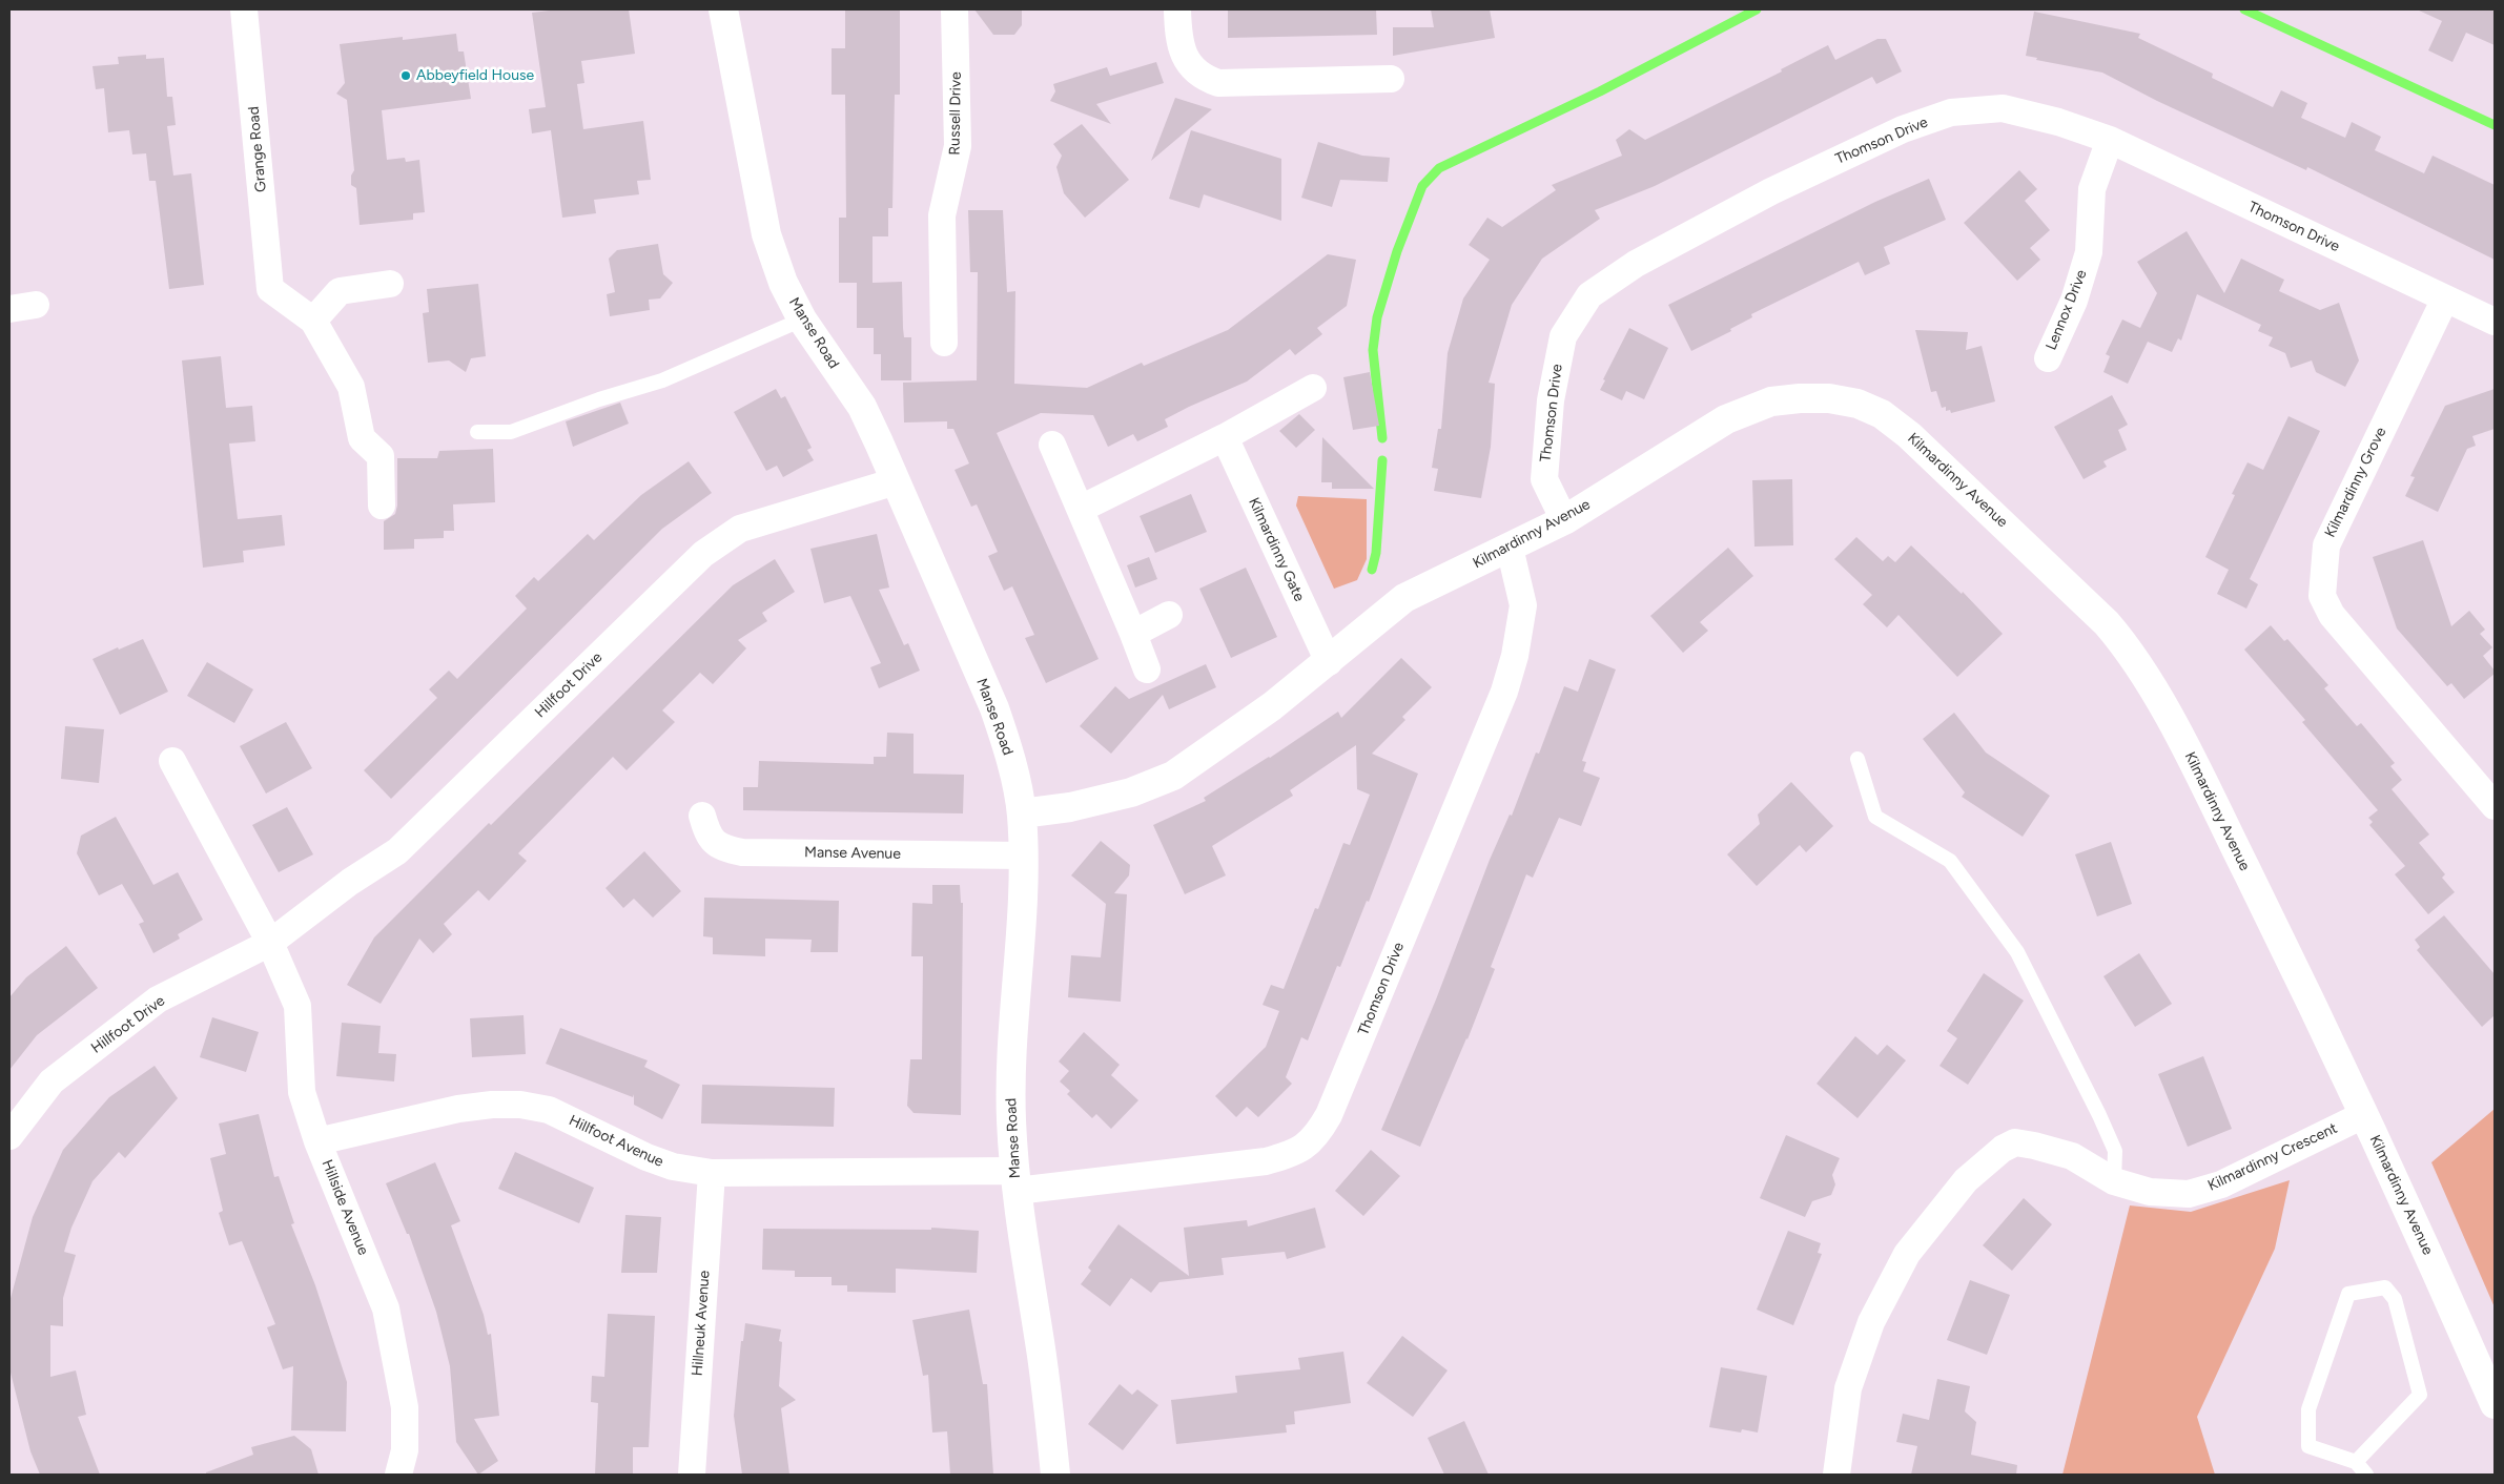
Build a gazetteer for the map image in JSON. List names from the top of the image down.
{
  "streets": {
    "street": [
      "Russell Drive",
      "Thomson Drive",
      "Grange Road",
      "Lennox Drive",
      "Manse Road",
      "Kilmardinny Avenue",
      "Kilmardinny Grove",
      "Kilmardinny Gate",
      "Hillfoot Drive",
      "Manse Avenue",
      "Hillfoot Avenue",
      "Kilmardinny Crescent",
      "Hillside Avenue",
      "Hillneuk Avenue"
    ]
  },
  "crossings": [
    ["Thomson Drive", "Lennox Drive"],
    ["Thomson Drive", "Manse Road"],
    ["Thomson Drive", "Kilmardinny Avenue"],
    ["Thomson Drive", "Kilmardinny Grove"],
    ["Thomson Drive", "Hillfoot Avenue"],
    ["Manse Road", "Kilmardinny Avenue"],
    ["Manse Road", "Hillfoot Drive"],
    ["Manse Road", "Manse Avenue"],
    ["Manse Road", "Hillfoot Avenue"],
    ["Kilmardinny Avenue", "Kilmardinny Gate"],
    ["Kilmardinny Avenue", "Kilmardinny Crescent"],
    ["Hillfoot Drive", "Hillside Avenue"],
    ["Hillfoot Avenue", "Hillside Avenue"],
    ["Hillfoot Avenue", "Hillneuk Avenue"]
  ],
  "places": ["Abbeyfield House"]
}
